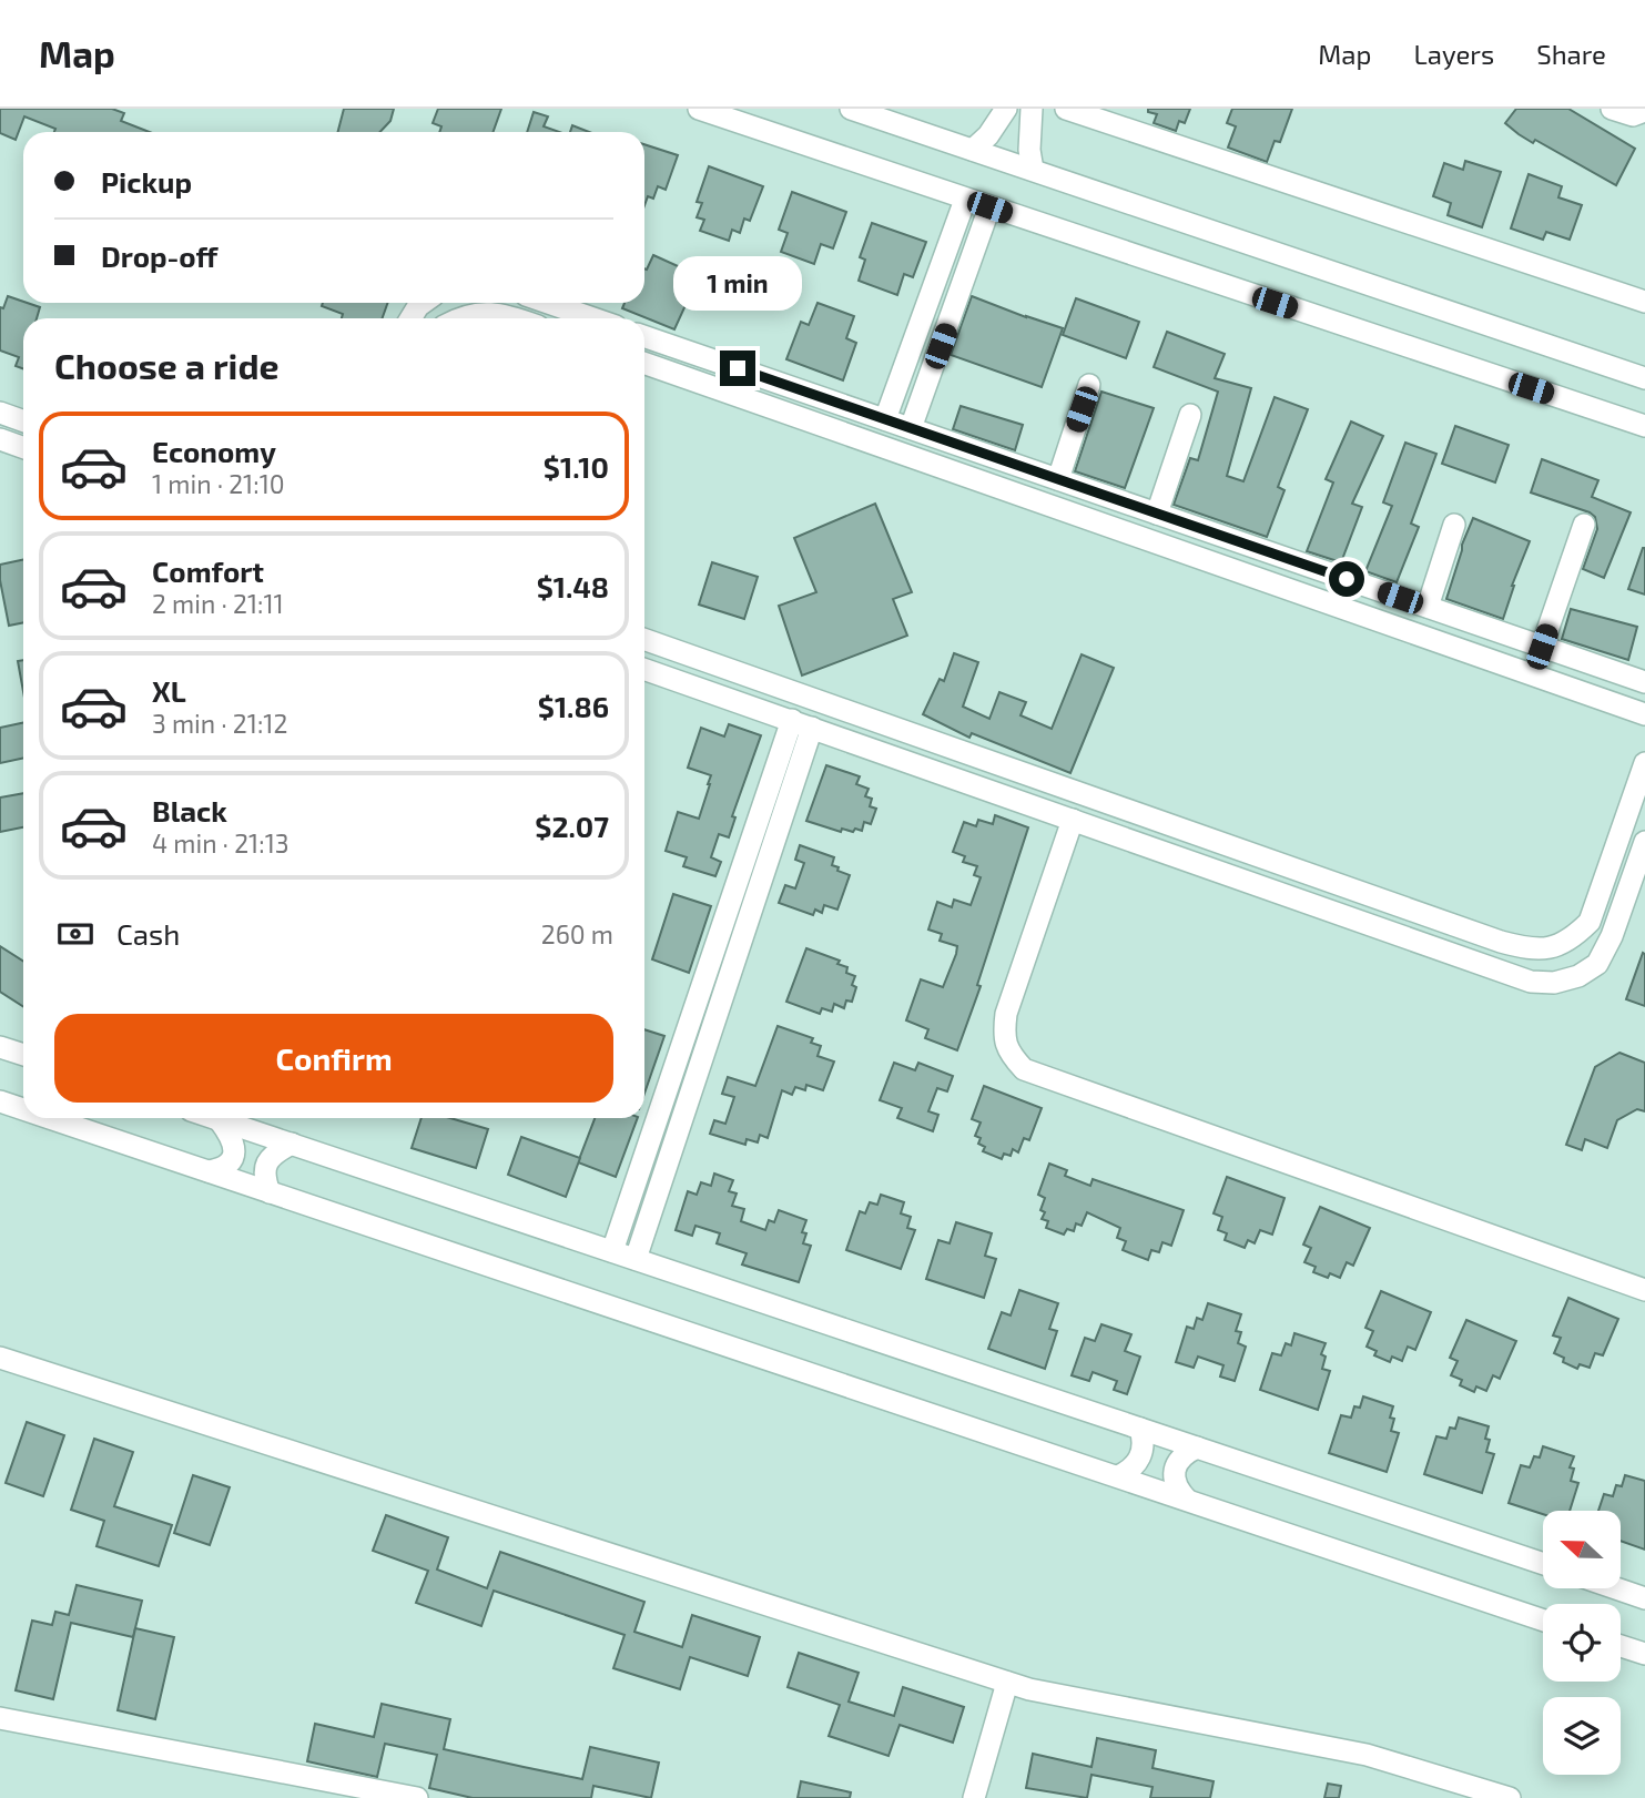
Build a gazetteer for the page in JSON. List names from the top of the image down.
{
  "north": "left",
  "page": {
    "header": "Map",
    "nav": ["Map", "Layers", "Share"],
    "banner": ["Pickup", "Drop-off"],
    "bubble": "1 min",
    "heading": "Choose a ride",
    "list": [
      {
        "name": "Economy",
        "note": "1 min · 21:10",
        "value": "$1.10"
      },
      {
        "name": "Comfort",
        "note": "2 min · 21:11",
        "value": "$1.48"
      },
      {
        "name": "XL",
        "note": "3 min · 21:12",
        "value": "$1.86"
      },
      {
        "name": "Black",
        "note": "4 min · 21:13",
        "value": "$2.07"
      }
    ],
    "pay": ["Cash", "260 m"],
    "buttons": "Confirm"
  }
}
